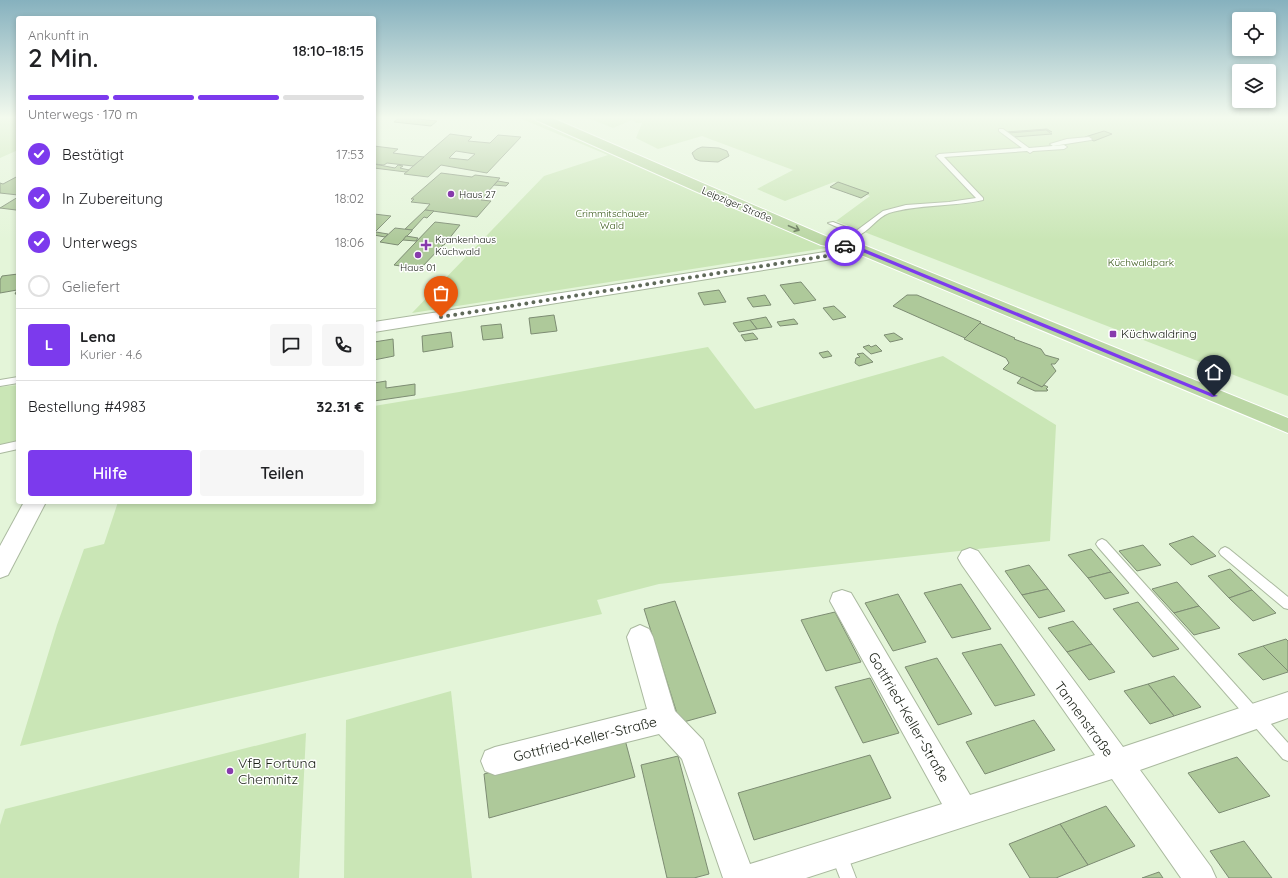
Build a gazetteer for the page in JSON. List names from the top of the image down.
{
  "streets": {
    "main road": ["Leipziger Straße"],
    "street": ["Gottfried-Keller-Straße", "Tannenstraße"]
  },
  "parks": ["Crimmitschauer Wald", "Küchwaldpark"],
  "places": {
    "other": ["Haus 27", "Haus 01", "VfB Fortuna Chemnitz"],
    "health": ["Krankenhaus Küchwald"],
    "transit": ["Küchwaldring"]
  },
  "page": {
    "heading": ["2 Min.", "Ankunft in", "18:10–18:15"],
    "panel": [
      "Lena",
      "Kurier · 4.6",
      "Bestellung #4983",
      "32.31 €"
    ],
    "bar": "Unterwegs · 170 m",
    "list": [
      ["Bestätigt", "17:53"],
      ["In Zubereitung", "18:02"],
      ["Unterwegs", "18:06"],
      "Geliefert"
    ],
    "round": "L",
    "buttons": ["Hilfe", "Teilen"]
  }
}
